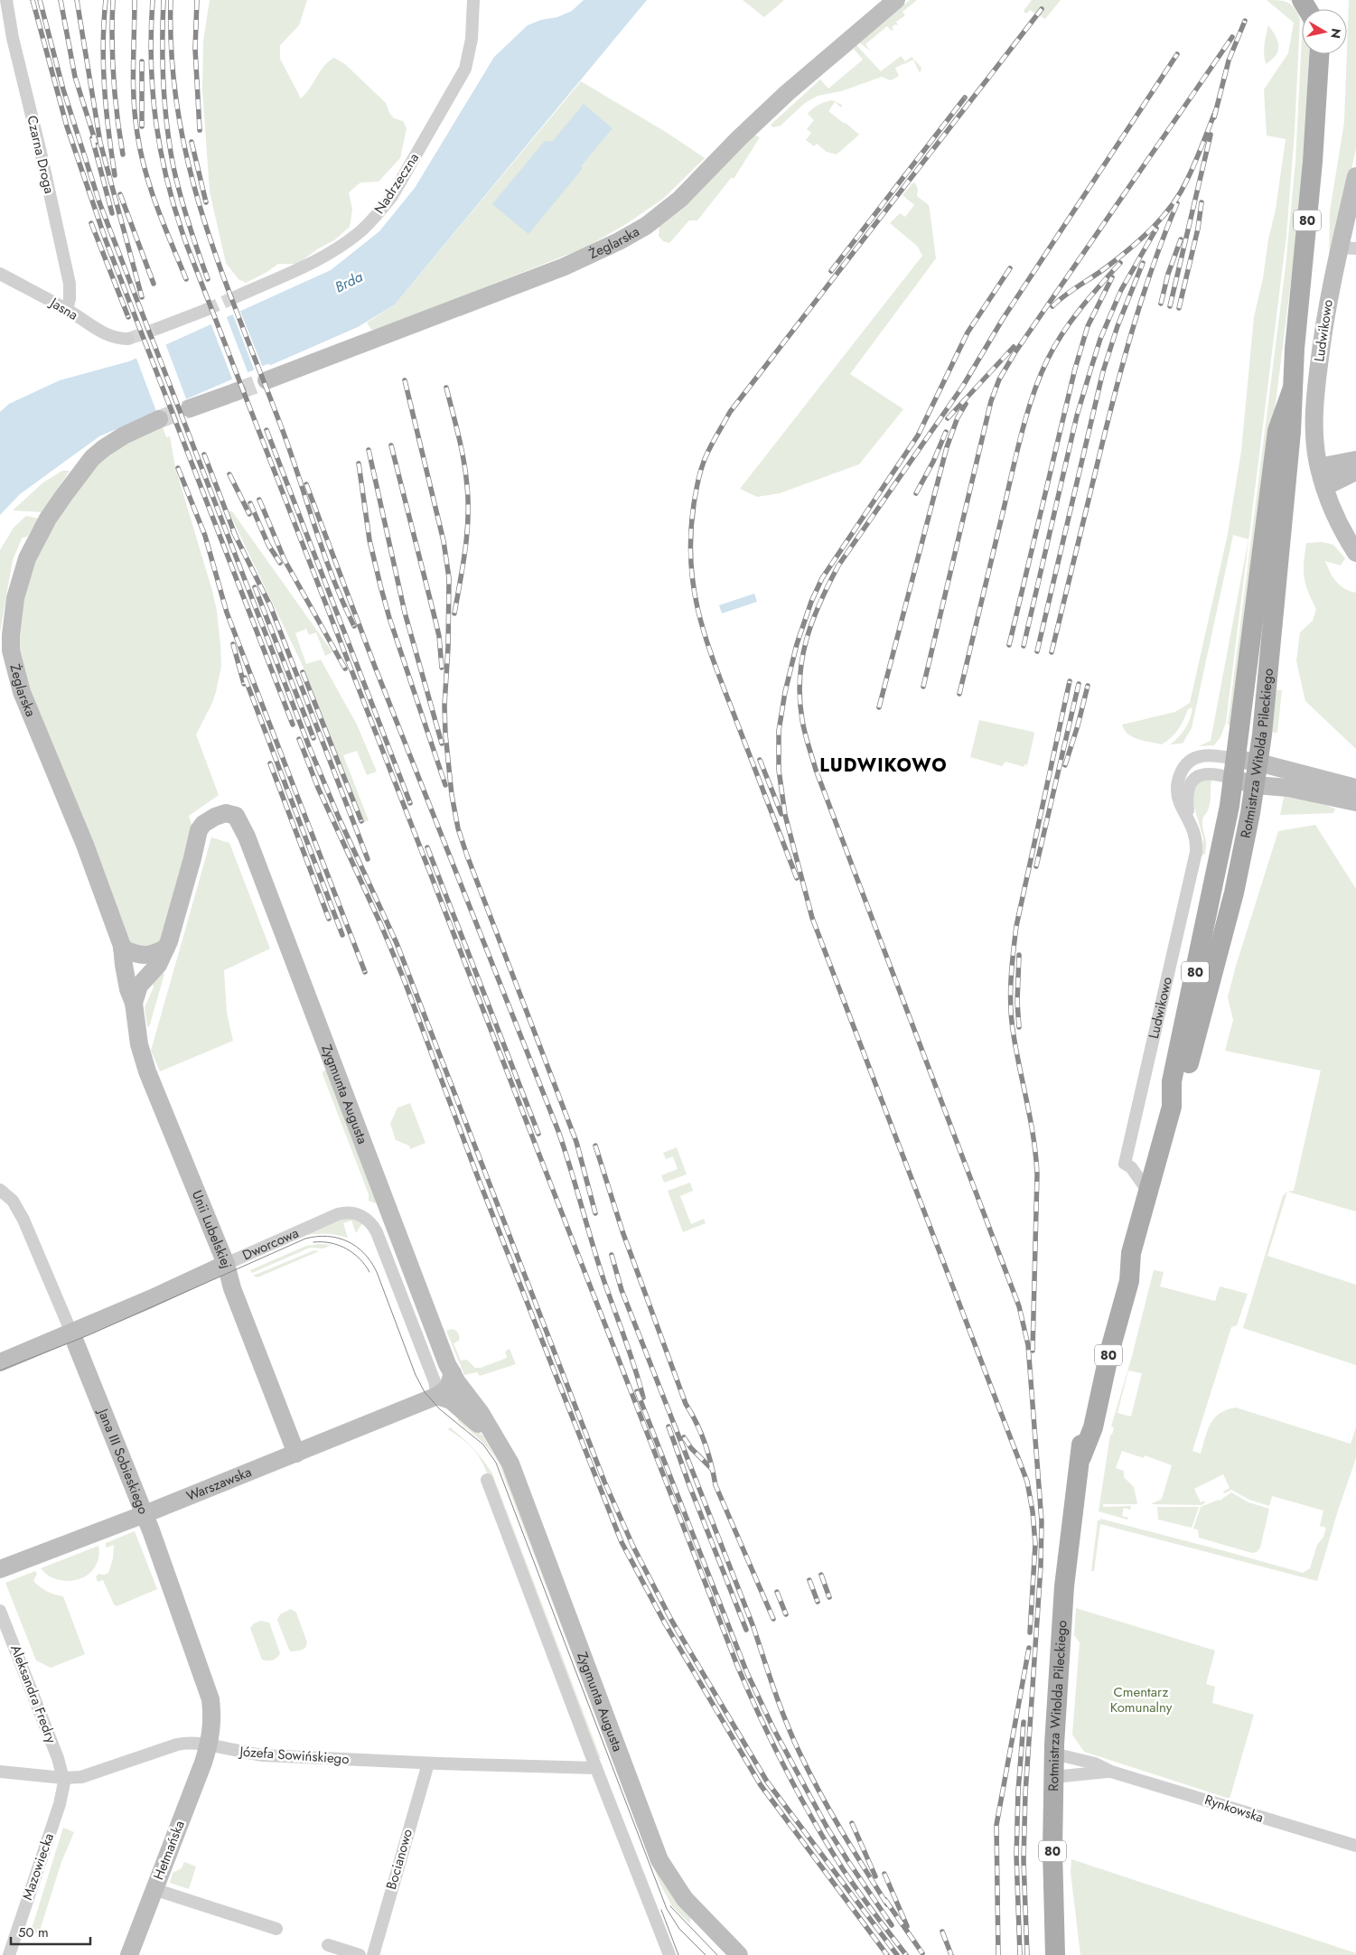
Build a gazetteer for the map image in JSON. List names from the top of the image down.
{
  "streets": {
    "main road": ["80", "Rotmistrza Witolda Pileckiego"],
    "street": [
      "Czarna Droga",
      "Nadrzeczna",
      "Żeglarska",
      "Jasna",
      "Ludwikowo",
      "Zygmunta Augusta",
      "Unii Lubelskiej",
      "Dworcowa",
      "Jana III Sobieskiego",
      "Warszawska",
      "Aleksandra Fredry",
      "Józefa Sowińskiego",
      "Rynkowska",
      "Hetmańska",
      "Bocianowo",
      "Mazowiecka"
    ]
  },
  "crossings": [
    ["Czarna Droga", "Jasna"],
    ["Żeglarska", "Unii Lubelskiej"],
    ["Ludwikowo", "Rotmistrza Witolda Pileckiego"],
    ["Rotmistrza Witolda Pileckiego", "Rynkowska"],
    ["Zygmunta Augusta", "Dworcowa"],
    ["Zygmunta Augusta", "Warszawska"],
    ["Zygmunta Augusta", "Józefa Sowińskiego"],
    ["Unii Lubelskiej", "Dworcowa"],
    ["Unii Lubelskiej", "Warszawska"],
    ["Dworcowa", "Jana III Sobieskiego"],
    ["Dworcowa", "Warszawska"],
    ["Jana III Sobieskiego", "Warszawska"],
    ["Jana III Sobieskiego", "Józefa Sowińskiego"],
    ["Jana III Sobieskiego", "Hetmańska"],
    ["Aleksandra Fredry", "Józefa Sowińskiego"],
    ["Aleksandra Fredry", "Mazowiecka"],
    ["Józefa Sowińskiego", "Hetmańska"],
    ["Józefa Sowińskiego", "Bocianowo"],
    ["Józefa Sowińskiego", "Mazowiecka"]
  ],
  "districts": ["LUDWIKOWO"],
  "water": ["Brda"],
  "parks": ["Cmentarz Komunalny"],
  "scale_bar": "50 m",
  "north": "right"
}
